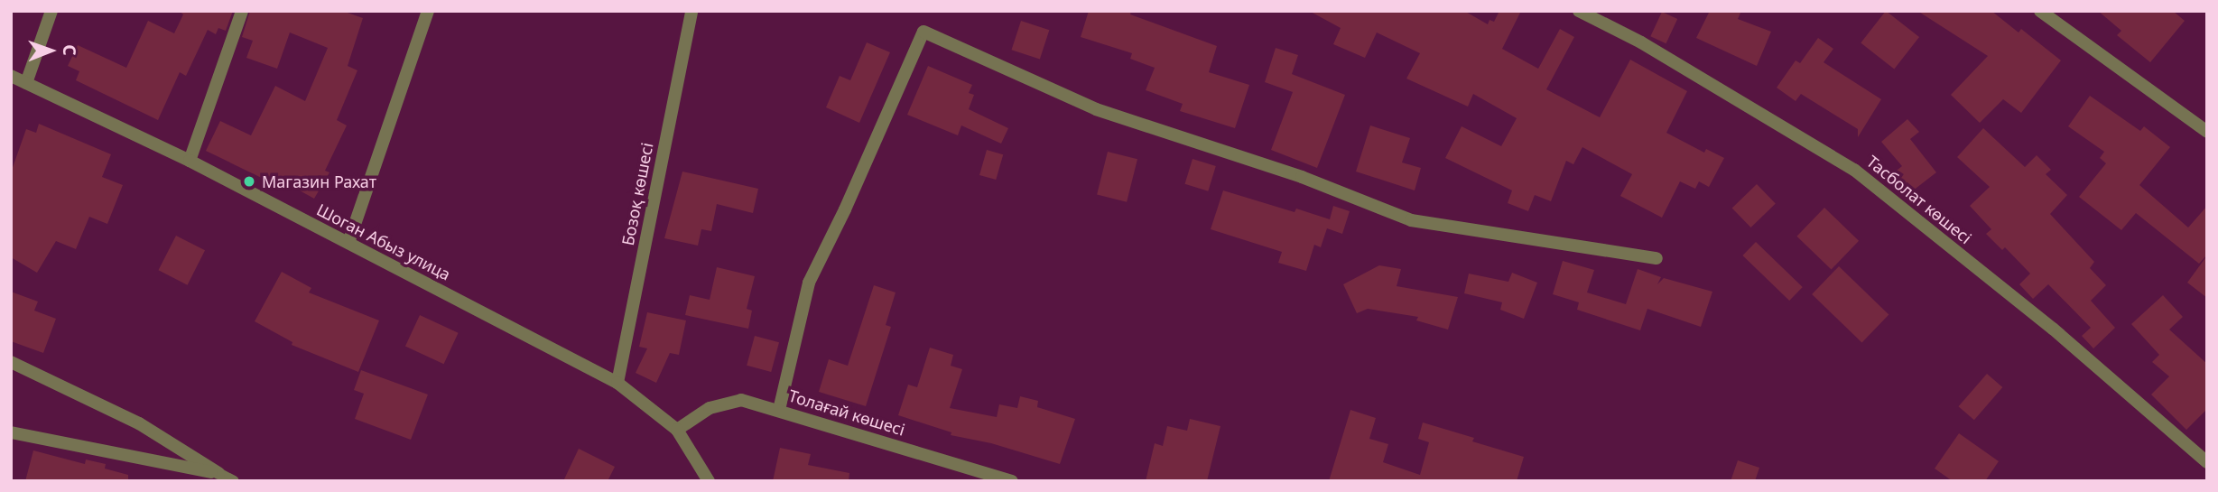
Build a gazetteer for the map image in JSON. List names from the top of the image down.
{
  "streets": {
    "street": [
      "Бозоқ көшесі",
      "Тасболат көшесі",
      "Шоган Абыз улица",
      "Толағай көшесі"
    ]
  },
  "crossings": [
    ["Бозоқ көшесі", "Шоган Абыз улица"],
    ["Шоган Абыз улица", "Толағай көшесі"]
  ],
  "places": ["Магазин Рахат"],
  "north": "right"
}
